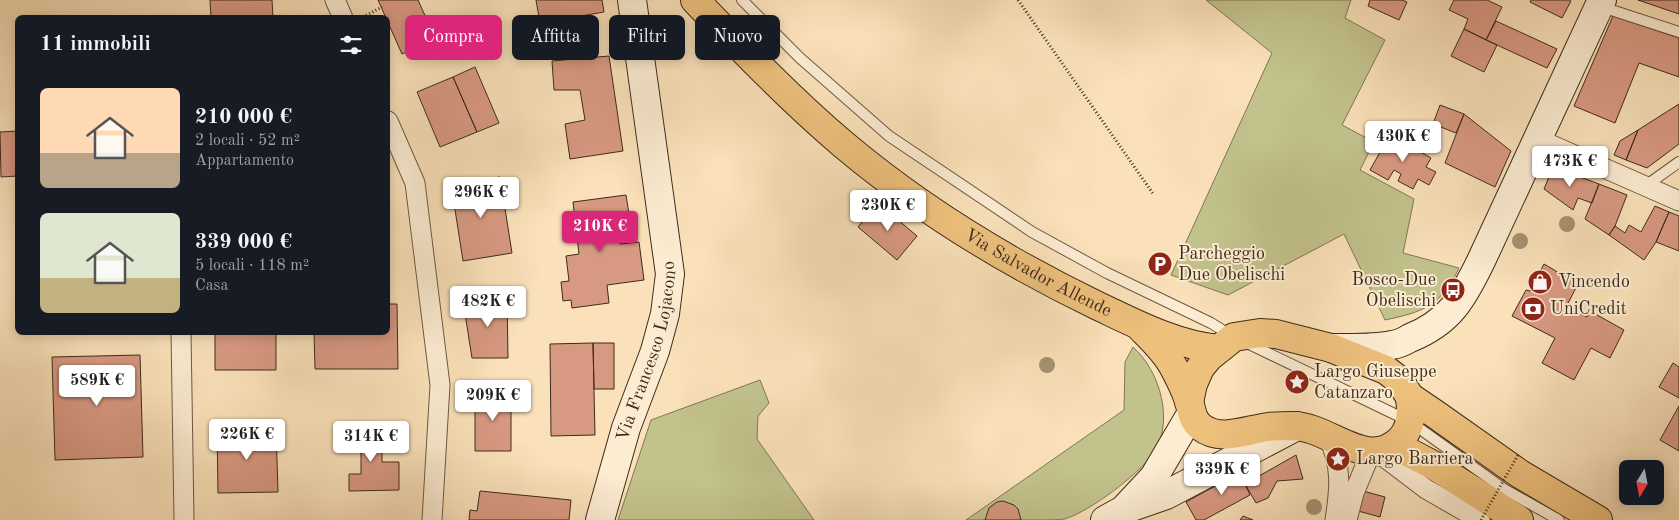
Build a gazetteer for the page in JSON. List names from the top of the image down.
{
  "streets": {
    "main road": ["Via Salvador Allende", "Via Francesco Lojacono"]
  },
  "places": {
    "parking": ["Parcheggio Due Obelischi"],
    "shop": ["Vincendo"],
    "bus stop": ["Bosco-Due Obelischi"],
    "bank": ["UniCredit"],
    "place": ["Largo Giuseppe Catanzaro", "Largo Barriera"]
  },
  "north": "bottom",
  "page": {
    "chip": [
      "Compra",
      "Affitta",
      "Filtri",
      "Nuovo"
    ],
    "heading": "11 immobili",
    "list": [
      {
        "name": "210 000 €",
        "note": "2 locali · 52 m² · Appartamento"
      },
      {
        "name": "339 000 €",
        "note": "5 locali · 118 m² · Casa"
      }
    ],
    "price": [
      "430K €",
      "473K €",
      "296K €",
      "230K €",
      "210K €",
      "482K €",
      "589K €",
      "209K €",
      "226K €",
      "314K €",
      "339K €"
    ]
  }
}
